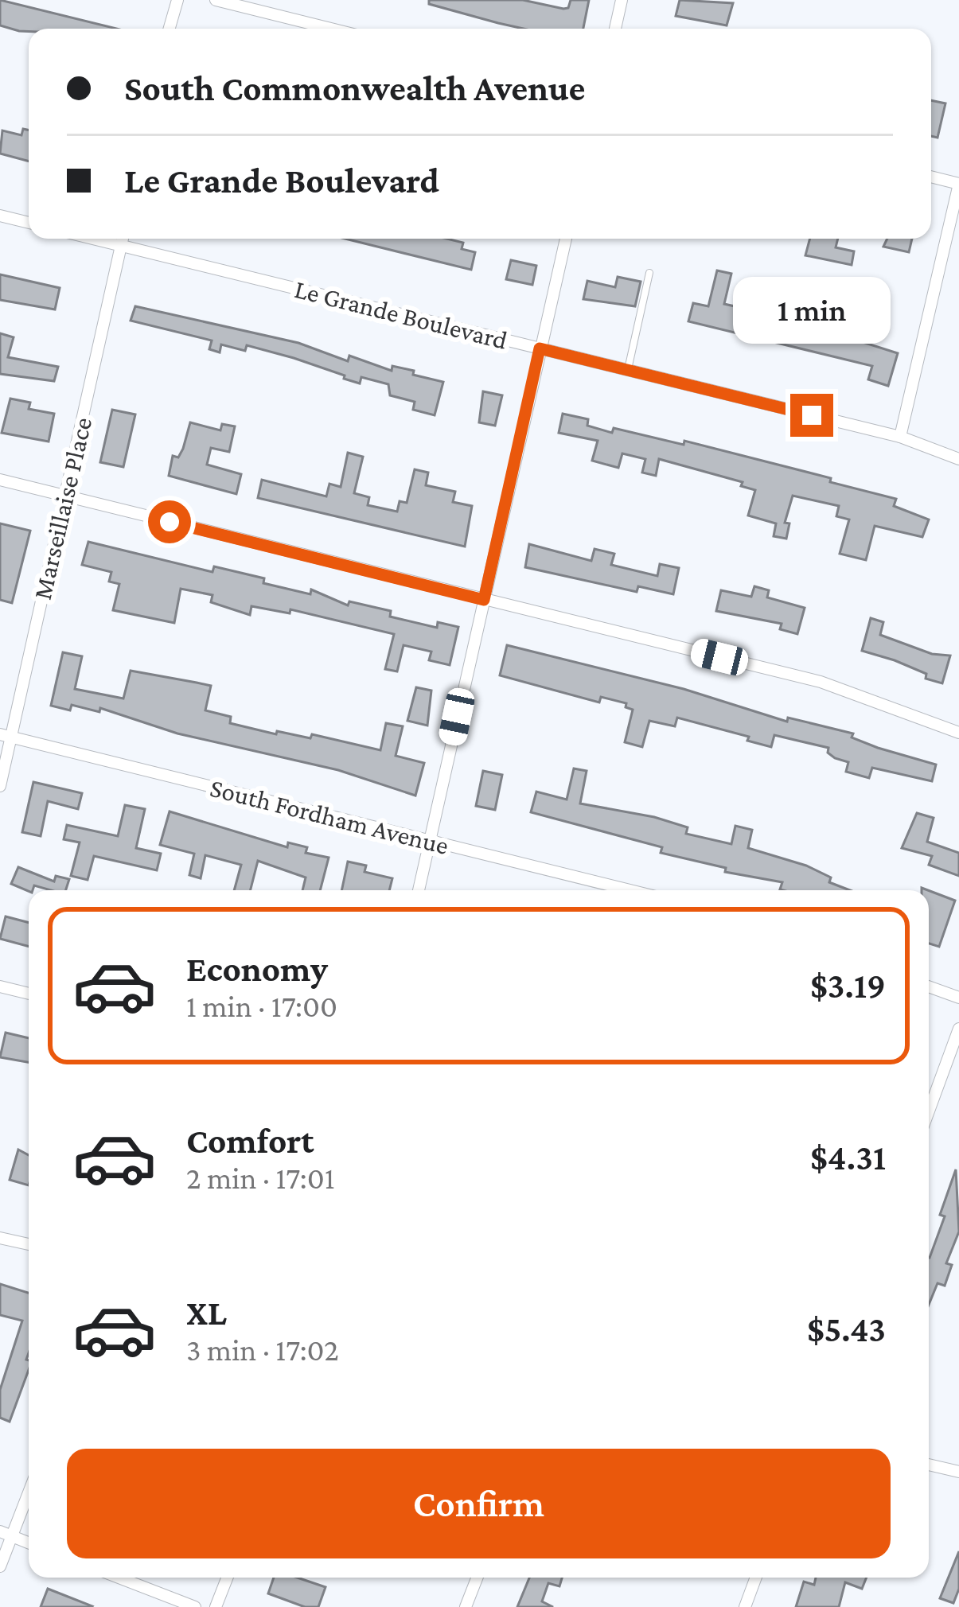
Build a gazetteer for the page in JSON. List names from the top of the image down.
{
  "streets": {
    "street": ["Le Grande Boulevard", "Marseillaise Place", "South Fordham Avenue"]
  },
  "crossings": [
    ["Le Grande Boulevard", "Marseillaise Place"],
    ["Marseillaise Place", "South Fordham Avenue"]
  ],
  "page": {
    "banner": ["South Commonwealth Avenue", "Le Grande Boulevard"],
    "bubble": "1 min",
    "list": [
      {
        "name": "Economy",
        "note": "1 min · 17:00",
        "value": "$3.19"
      },
      {
        "name": "Comfort",
        "note": "2 min · 17:01",
        "value": "$4.31"
      },
      {
        "name": "XL",
        "note": "3 min · 17:02",
        "value": "$5.43"
      }
    ],
    "buttons": "Confirm"
  }
}
